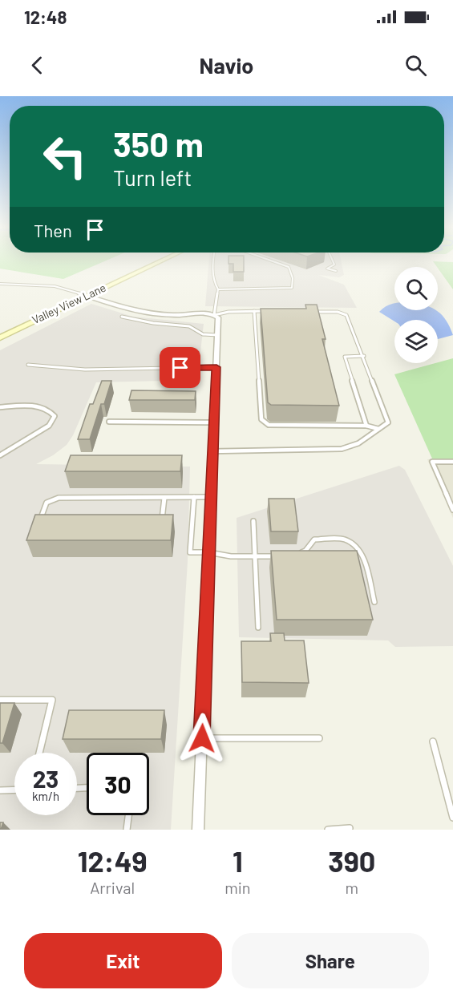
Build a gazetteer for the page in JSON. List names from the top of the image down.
{
  "streets": {
    "main road": ["Valley View Lane"]
  },
  "page": {
    "status": "12:48",
    "header": "Navio",
    "turn": ["350 m", "Turn left"],
    "then": "Then",
    "speed": "23 km/h",
    "limit": "30",
    "eta": [
      "12:49",
      "Arrival",
      "1",
      "min",
      "390",
      "m"
    ],
    "buttons": ["Exit", "Share"]
  }
}
